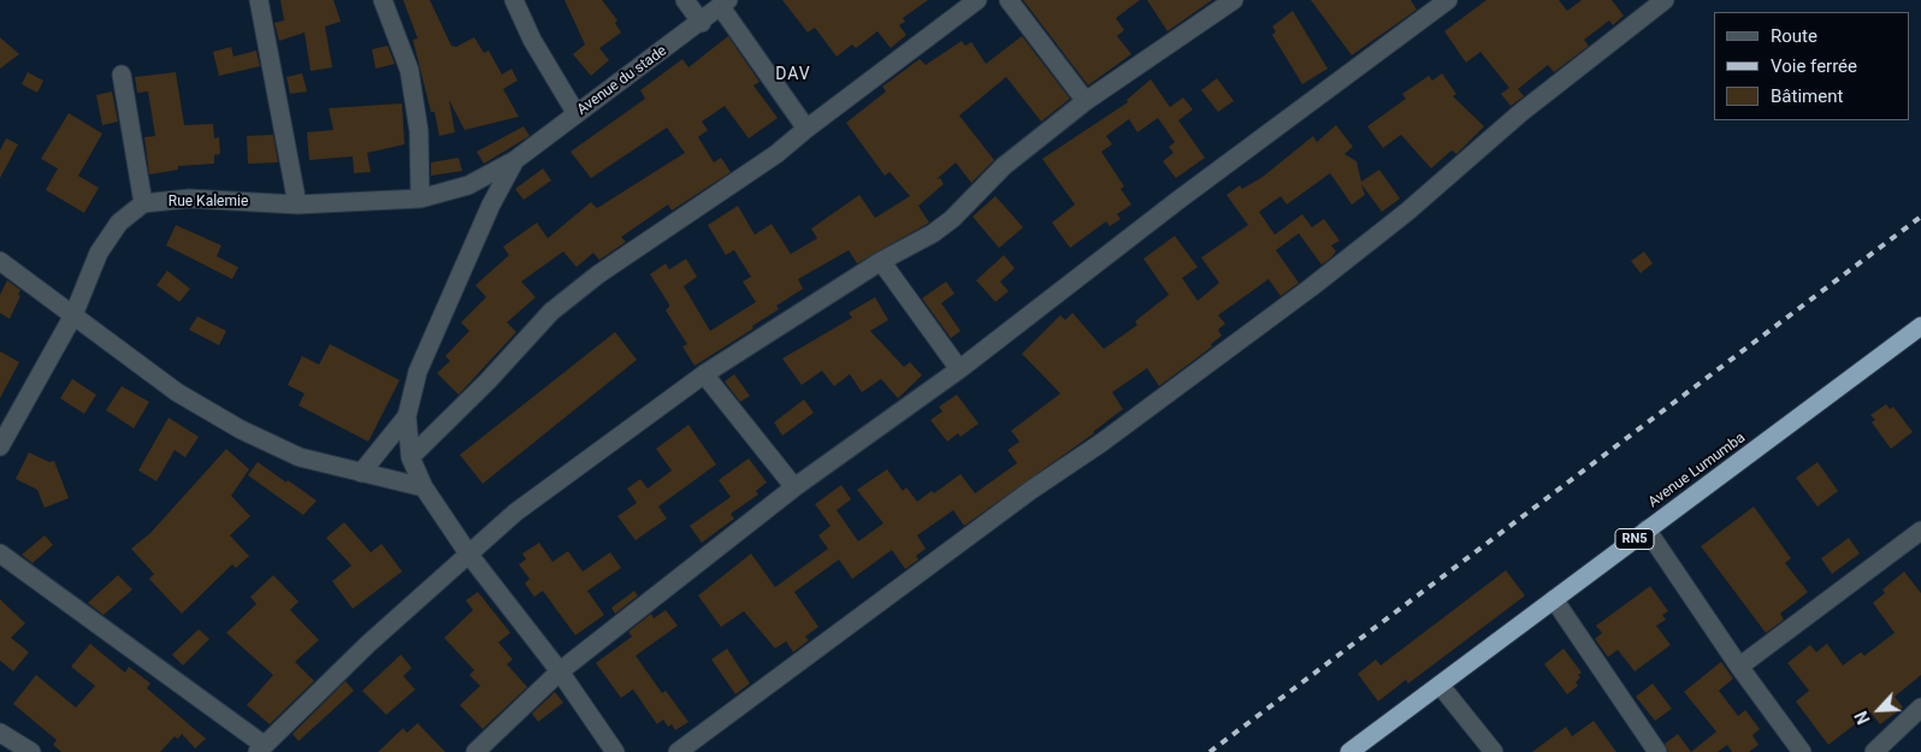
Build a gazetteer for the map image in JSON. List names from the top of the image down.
{
  "streets": {
    "highway": ["Avenue Lumumba", "RN5"],
    "street": ["Avenue du stade", "Rue Kalemie"]
  },
  "crossings": [
    ["Avenue du stade", "Rue Kalemie"]
  ],
  "districts": ["DAV"],
  "legend": ["Route", "Voie ferrée", "Bâtiment"],
  "north": "bottom left"
}
